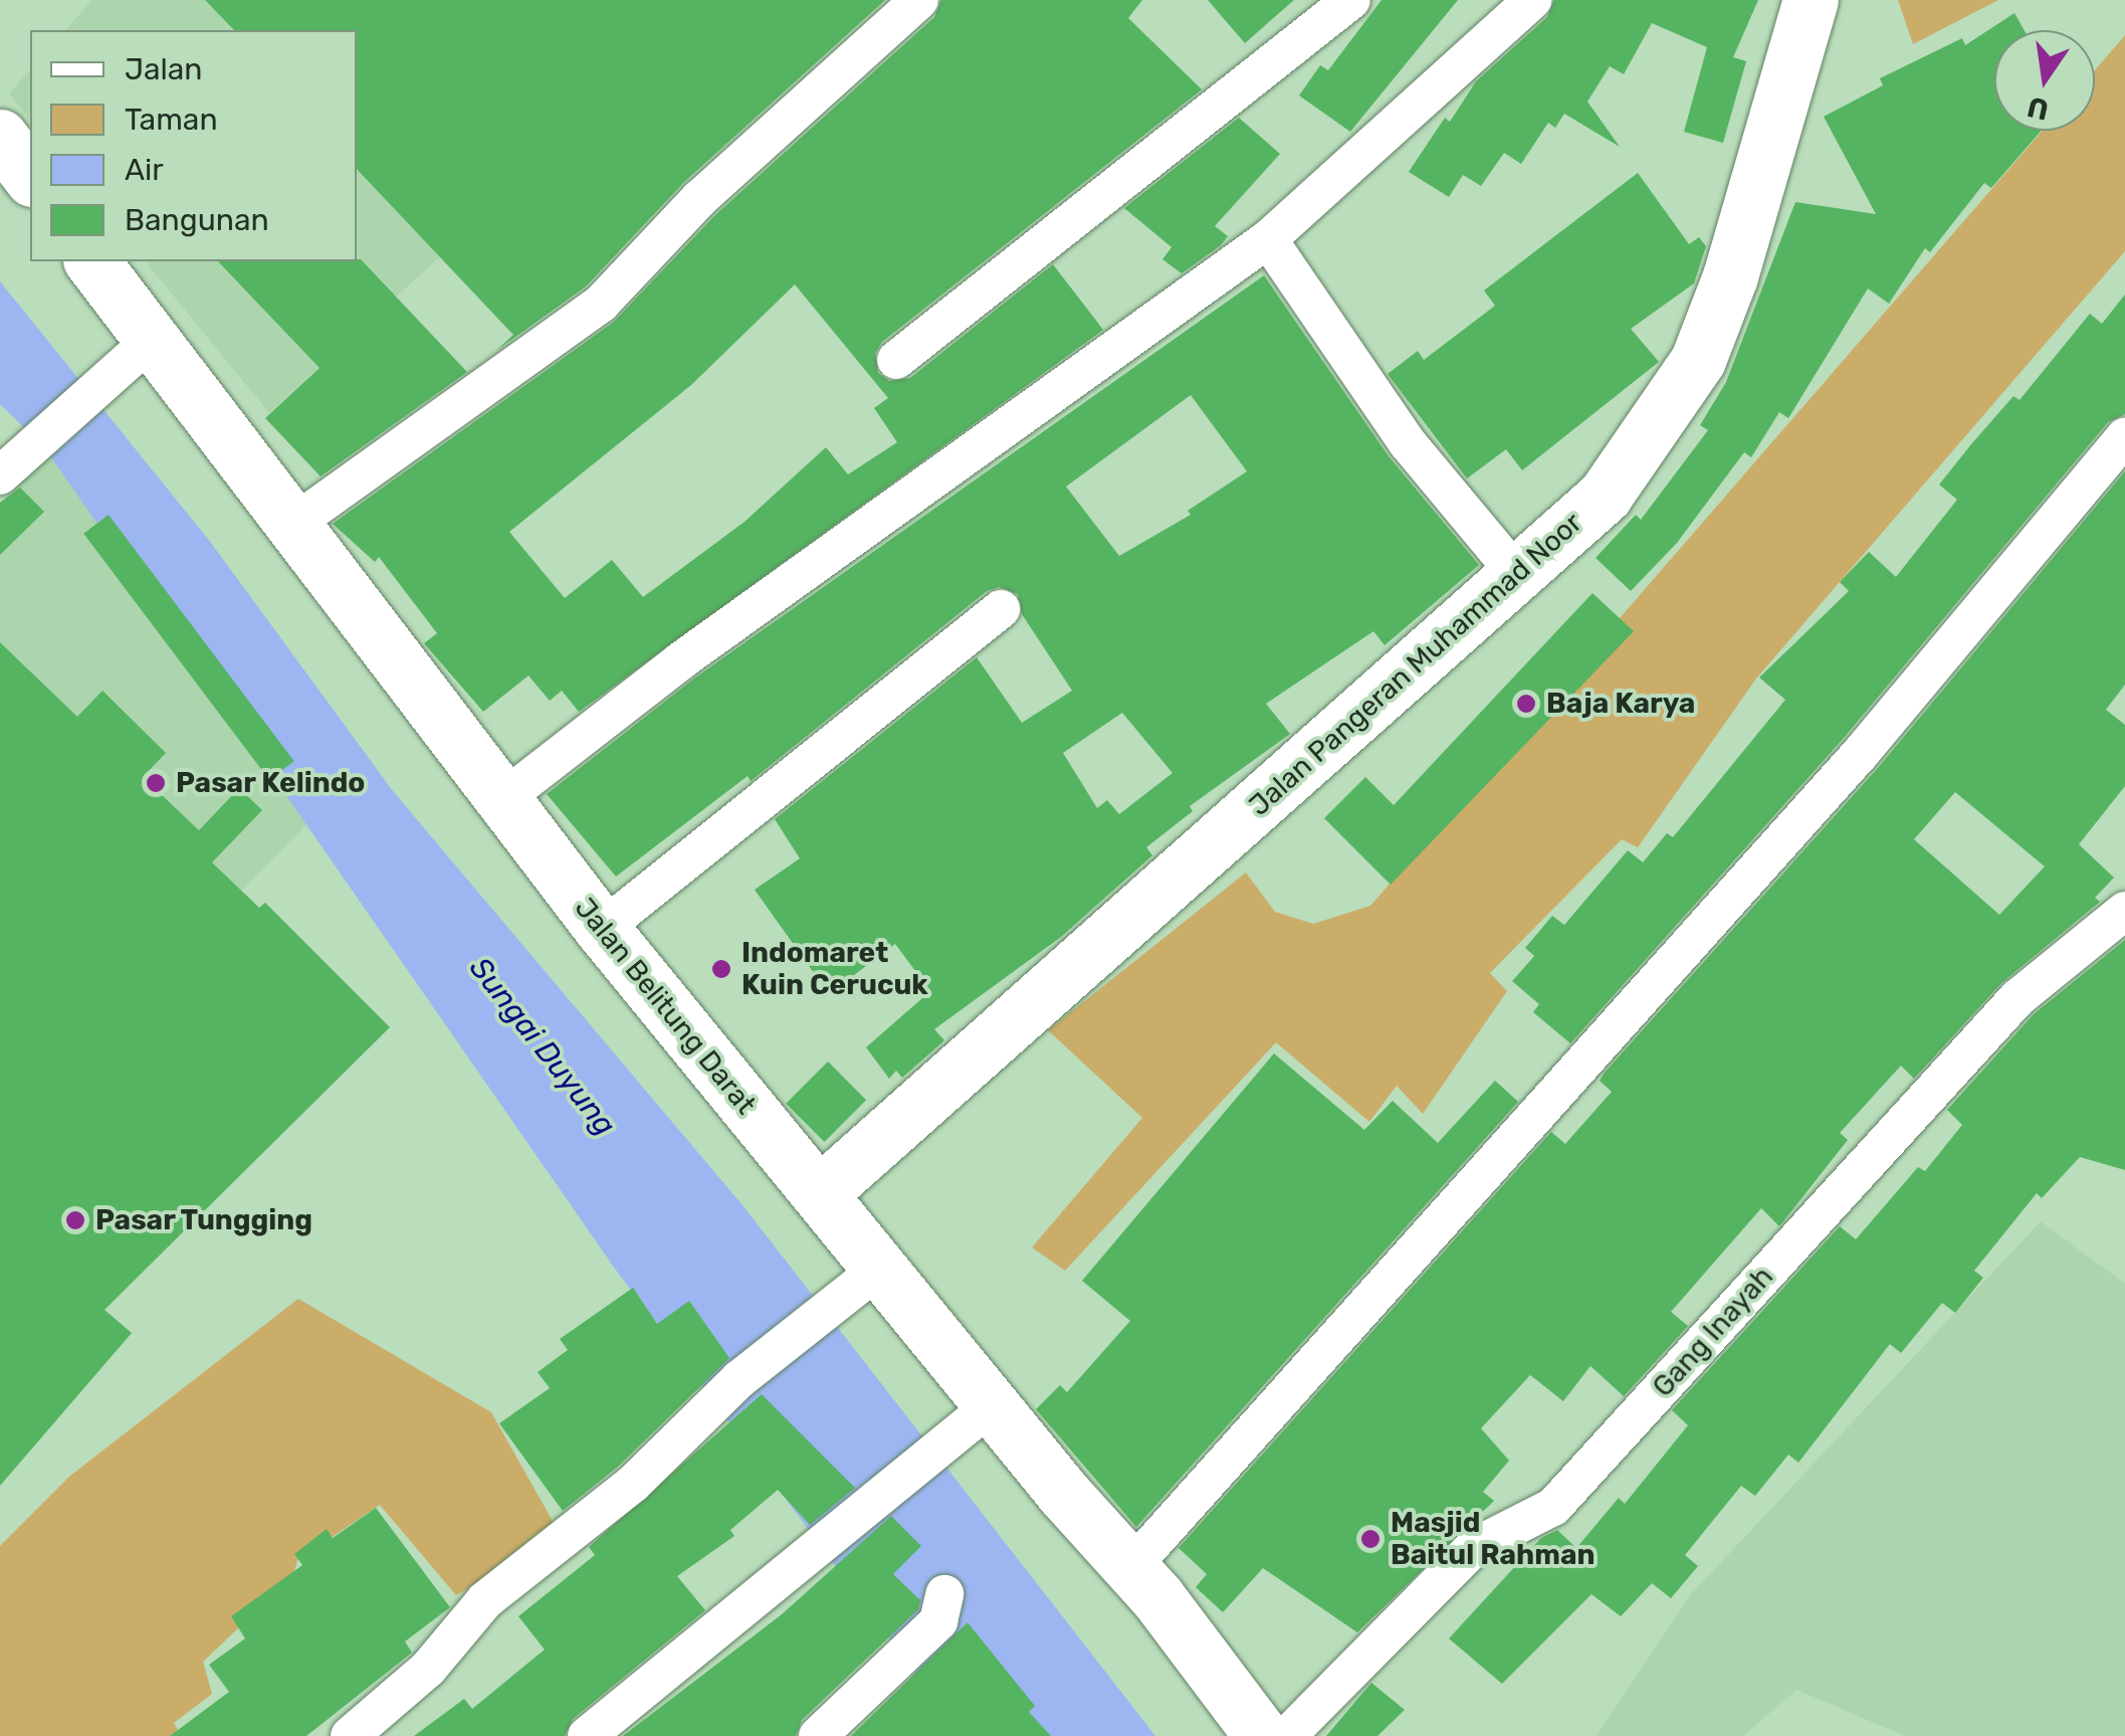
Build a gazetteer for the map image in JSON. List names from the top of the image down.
{
  "streets": {
    "main road": ["Jalan Pangeran Muhammad Noor", "Jalan Belitung Darat"],
    "street": ["Gang Inayah"]
  },
  "crossings": [
    ["Jalan Pangeran Muhammad Noor", "Jalan Belitung Darat"]
  ],
  "water": ["Sungai Duyung"],
  "places": [
    "Baja Karya",
    "Pasar Kelindo",
    "Indomaret Kuin Cerucuk",
    "Pasar Tungging",
    "Masjid Baitul Rahman"
  ],
  "legend": [
    "Jalan",
    "Taman",
    "Air",
    "Bangunan"
  ],
  "north": "bottom"
}
